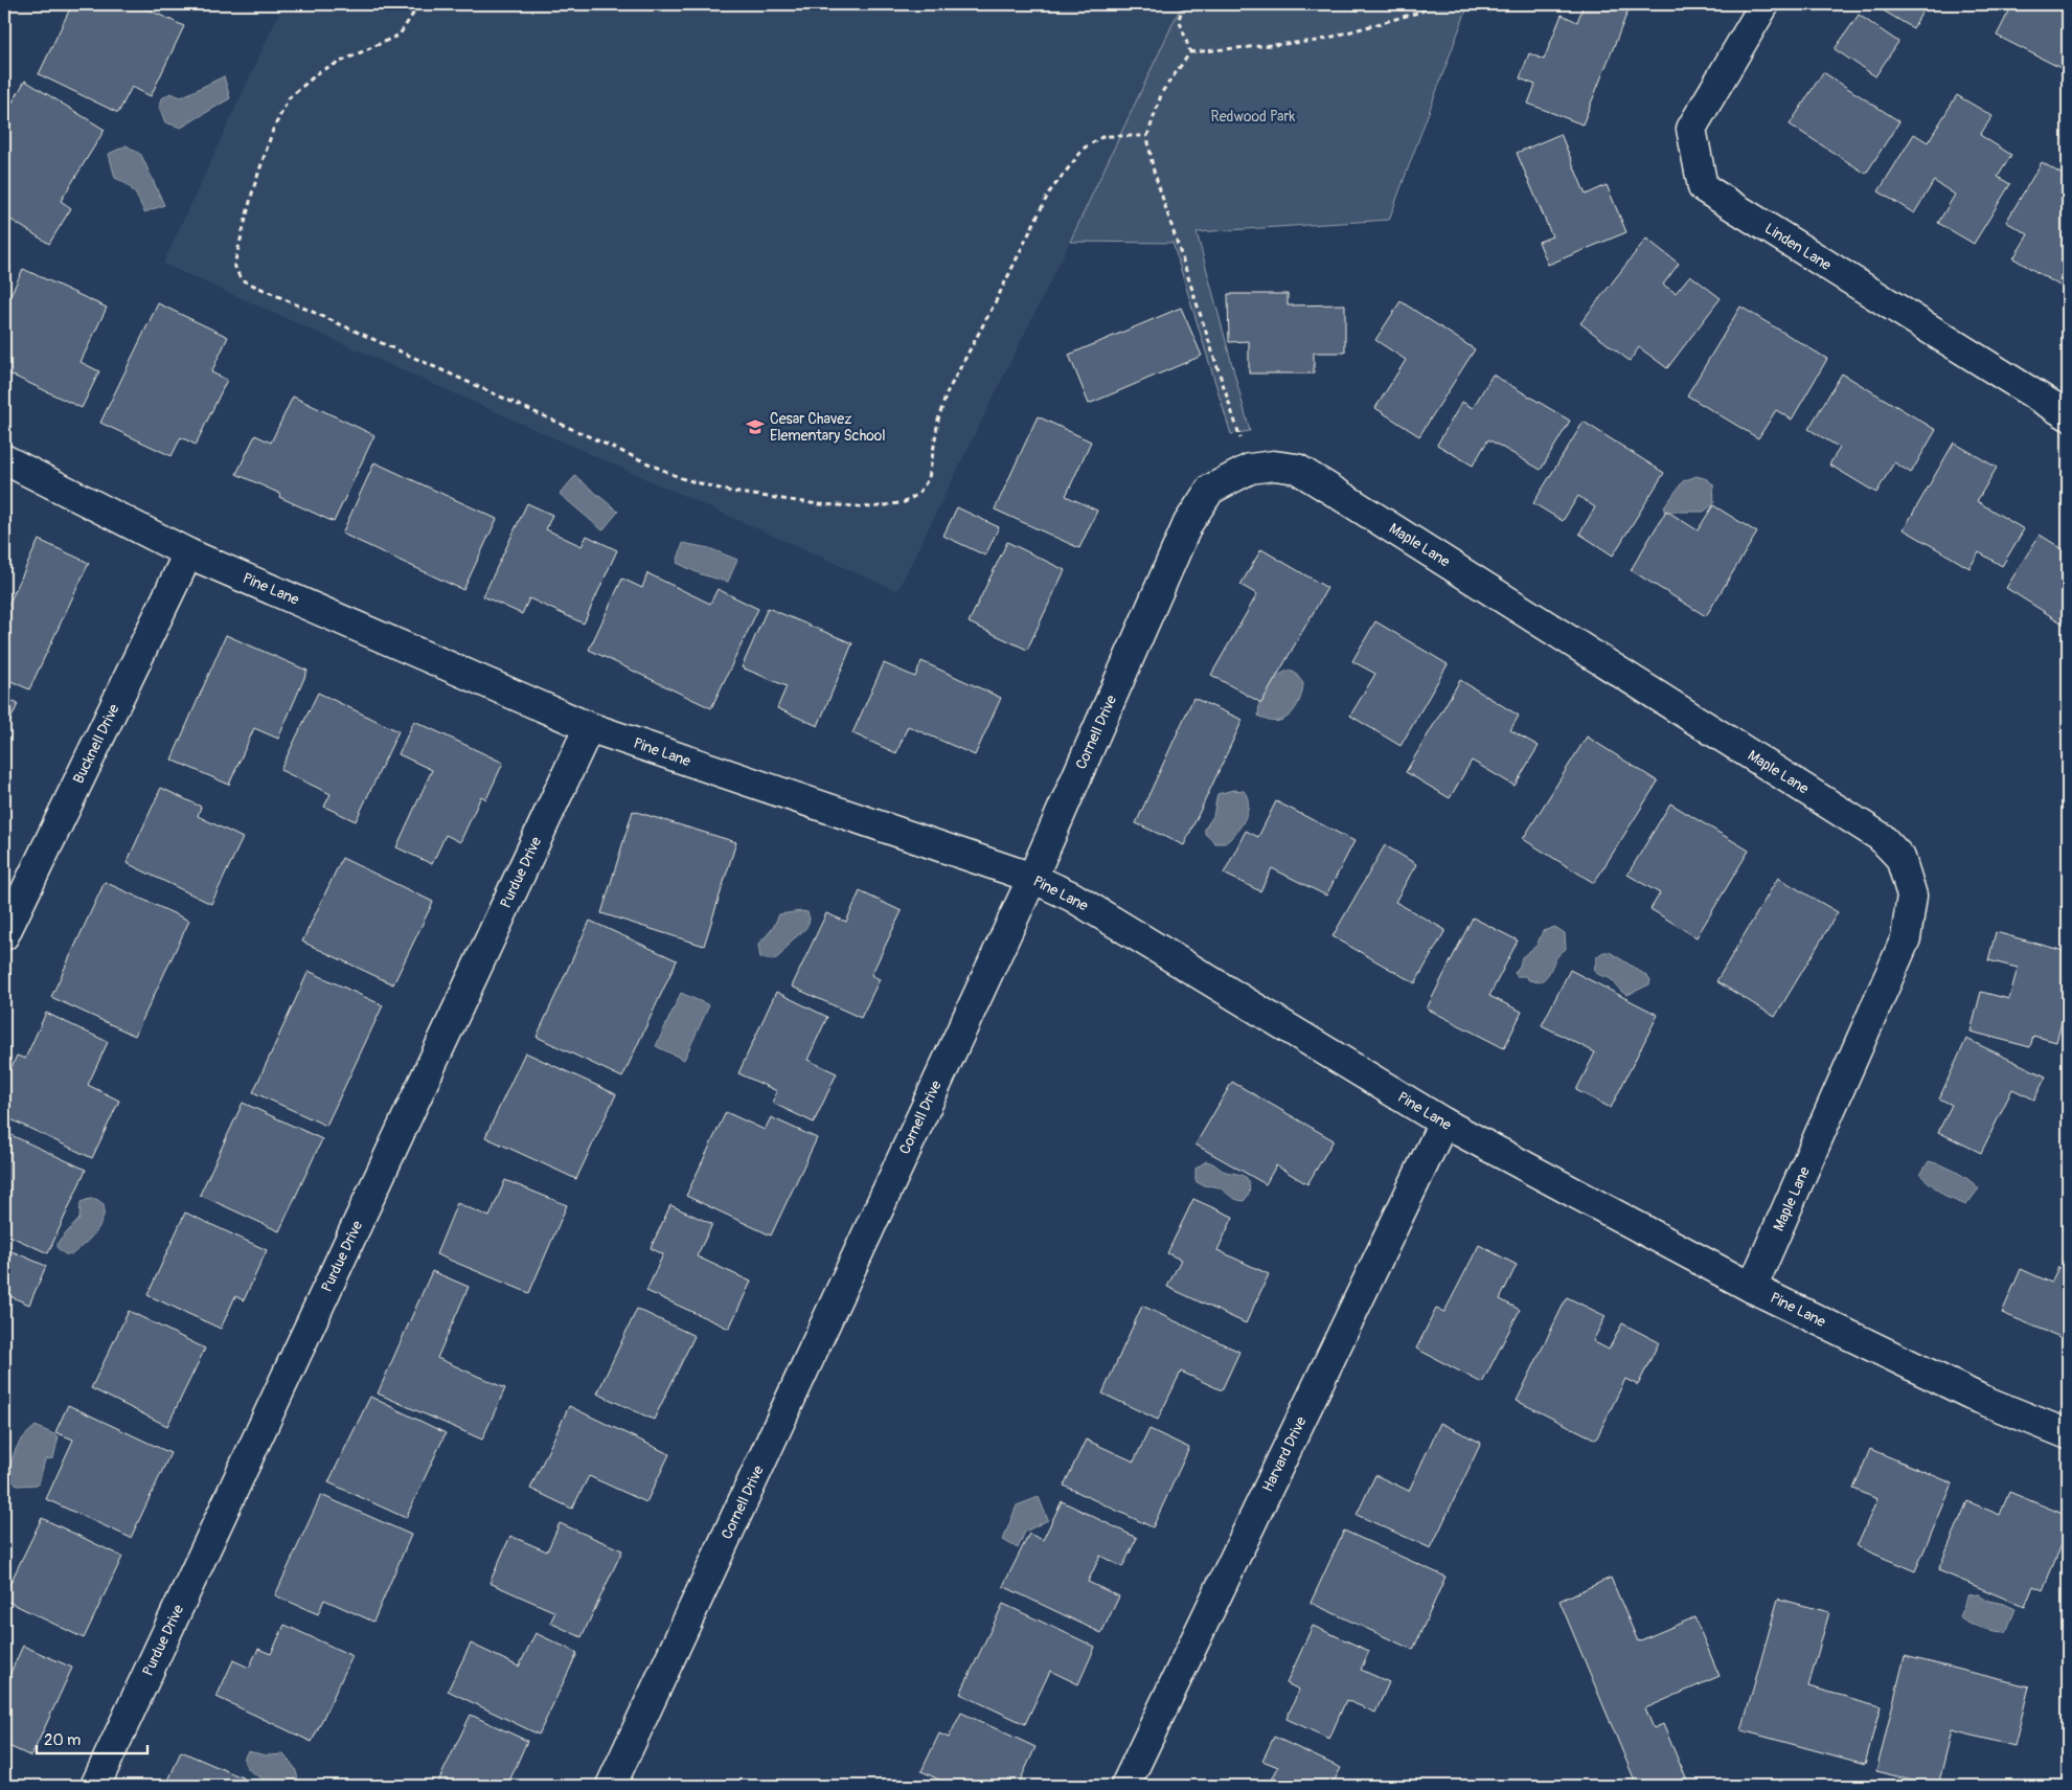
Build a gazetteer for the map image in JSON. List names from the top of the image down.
{
  "streets": {
    "street": [
      "Linden Lane",
      "Maple Lane",
      "Pine Lane",
      "Cornell Drive",
      "Bucknell Drive",
      "Purdue Drive",
      "Harvard Drive"
    ]
  },
  "crossings": [
    ["Maple Lane", "Pine Lane"],
    ["Maple Lane", "Cornell Drive"],
    ["Pine Lane", "Cornell Drive"],
    ["Pine Lane", "Bucknell Drive"],
    ["Pine Lane", "Purdue Drive"],
    ["Pine Lane", "Harvard Drive"]
  ],
  "parks": ["Redwood Park"],
  "places": {
    "school or university": ["Cesar Chavez Elementary School"]
  },
  "scale_bar": "20 m"
}
